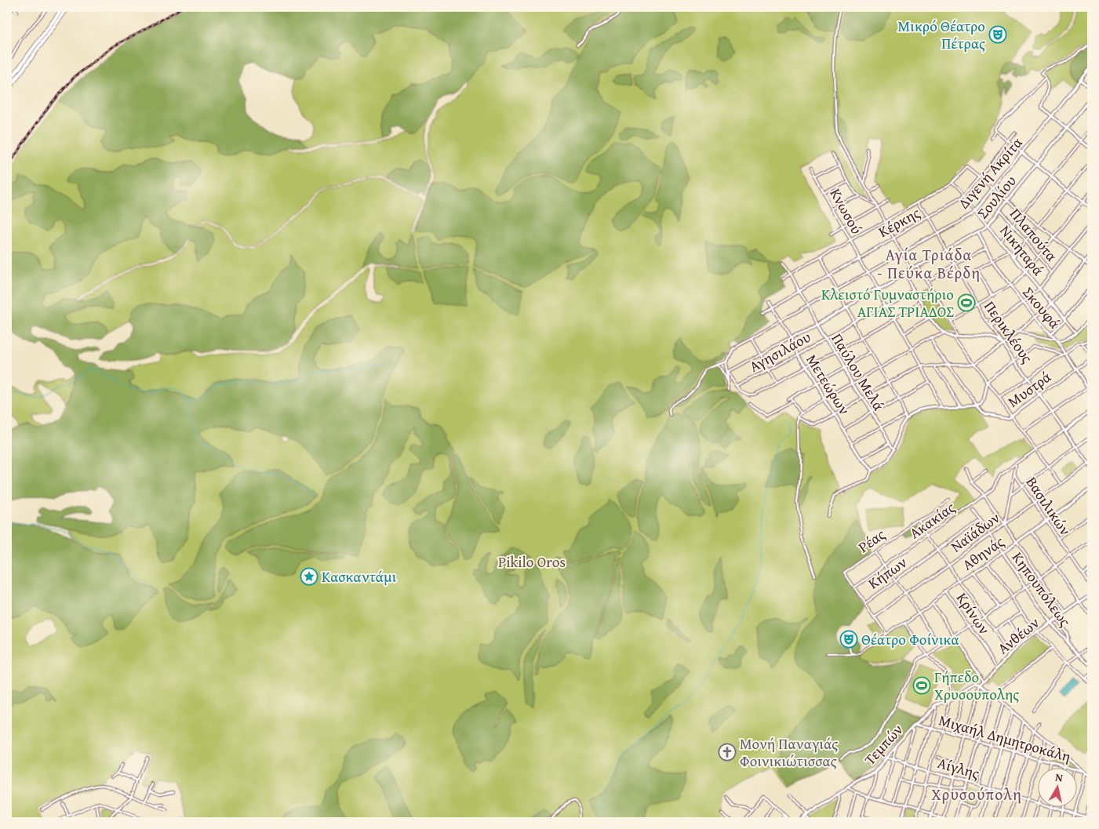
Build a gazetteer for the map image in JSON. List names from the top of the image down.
{
  "streets": {
    "street": [
      "Διγενή Ακρίτα",
      "Σουλίου",
      "Κνωσού",
      "Κέρκης",
      "Πλαπούτα",
      "Νικηταρά",
      "Σκουφά",
      "Περικλέους",
      "Αγησιλάου",
      "Παύλου Μελά",
      "Μετεώρων",
      "Μυστρά",
      "Βασιλικών",
      "Ακακίας",
      "Ναϊάδων",
      "Ρέας",
      "Αθηνάς",
      "Κήπων",
      "Κηπουπόλεως",
      "Κρίνων",
      "Ανθέων",
      "Μιχαήλ Δημητροκάλη",
      "Τεμπών",
      "Αίγλης"
    ]
  },
  "crossings": [
    ["Διγενή Ακρίτα", "Κνωσού"],
    ["Διγενή Ακρίτα", "Νικηταρά"],
    ["Διγενή Ακρίτα", "Περικλέους"],
    ["Διγενή Ακρίτα", "Παύλου Μελά"],
    ["Διγενή Ακρίτα", "Μετεώρων"],
    ["Σουλίου", "Κνωσού"],
    ["Σουλίου", "Πλαπούτα"],
    ["Σουλίου", "Νικηταρά"],
    ["Σουλίου", "Σκουφά"],
    ["Σουλίου", "Περικλέους"],
    ["Σουλίου", "Παύλου Μελά"],
    ["Σουλίου", "Μετεώρων"],
    ["Κνωσού", "Κέρκης"],
    ["Κνωσού", "Αγησιλάου"],
    ["Κέρκης", "Νικηταρά"],
    ["Κέρκης", "Περικλέους"],
    ["Κέρκης", "Παύλου Μελά"],
    ["Κέρκης", "Μετεώρων"],
    ["Σκουφά", "Μυστρά"],
    ["Περικλέους", "Μυστρά"],
    ["Περικλέους", "Ακακίας"],
    ["Περικλέους", "Ναϊάδων"],
    ["Αγησιλάου", "Παύλου Μελά"],
    ["Αγησιλάου", "Μετεώρων"],
    ["Βασιλικών", "Ναϊάδων"],
    ["Βασιλικών", "Αθηνάς"],
    ["Ακακίας", "Ρέας"],
    ["Ναϊάδων", "Κηπουπόλεως"],
    ["Αθηνάς", "Κηπουπόλεως"],
    ["Αθηνάς", "Κρίνων"],
    ["Κήπων", "Κηπουπόλεως"],
    ["Κηπουπόλεως", "Ανθέων"],
    ["Κρίνων", "Ανθέων"],
    ["Ανθέων", "Τεμπών"],
    ["Μιχαήλ Δημητροκάλη", "Τεμπών"],
    ["Τεμπών", "Αίγλης"]
  ],
  "districts": ["Αγία Τριάδα - Πεύκα Βέρδη", "Χρυσούπολη"],
  "parks": ["Pikilo Oros"],
  "places": {
    "theatre": ["Μικρό Θέατρο Πέτρας", "Θέατρο Φοίνικα"],
    "sports": ["Κλειστό Γυμναστήριο ΑΓΙΑΣ ΤΡΙΑΔΟΣ", "Γήπεδο Χρυσουπολης"],
    "place": ["Κασκαντάμι"],
    "church": ["Μονή Παναγιάς Φοινικιώτισσας"]
  },
  "north": "top"
}
